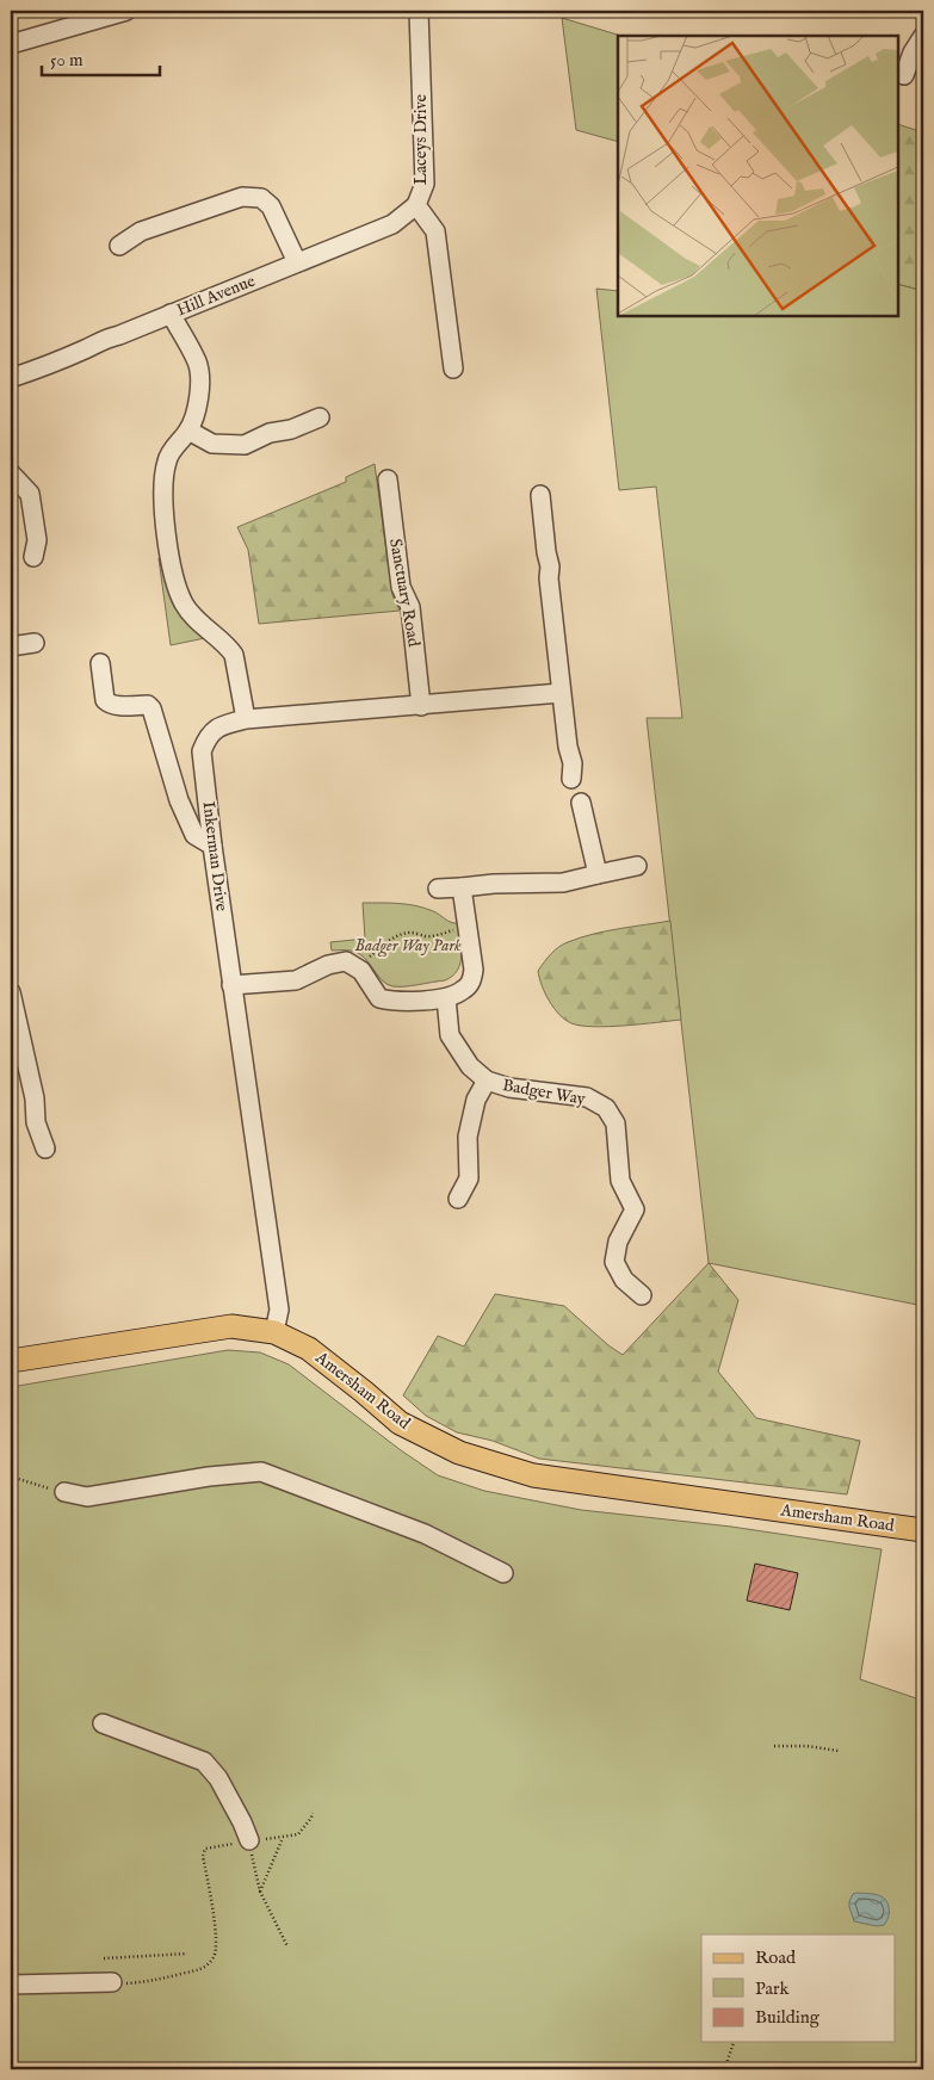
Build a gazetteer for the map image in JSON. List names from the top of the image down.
{
  "streets": {
    "main road": ["Amersham Road"],
    "street": [
      "Laceys Drive",
      "Hill Avenue",
      "Sanctuary Road",
      "Inkerman Drive",
      "Badger Way"
    ]
  },
  "crossings": [
    ["Laceys Drive", "Hill Avenue"],
    ["Sanctuary Road", "Inkerman Drive"],
    ["Inkerman Drive", "Amersham Road"]
  ],
  "parks": ["Badger Way Park"],
  "legend": ["Road", "Park", "Building"],
  "scale_bar": "50 m"
}
